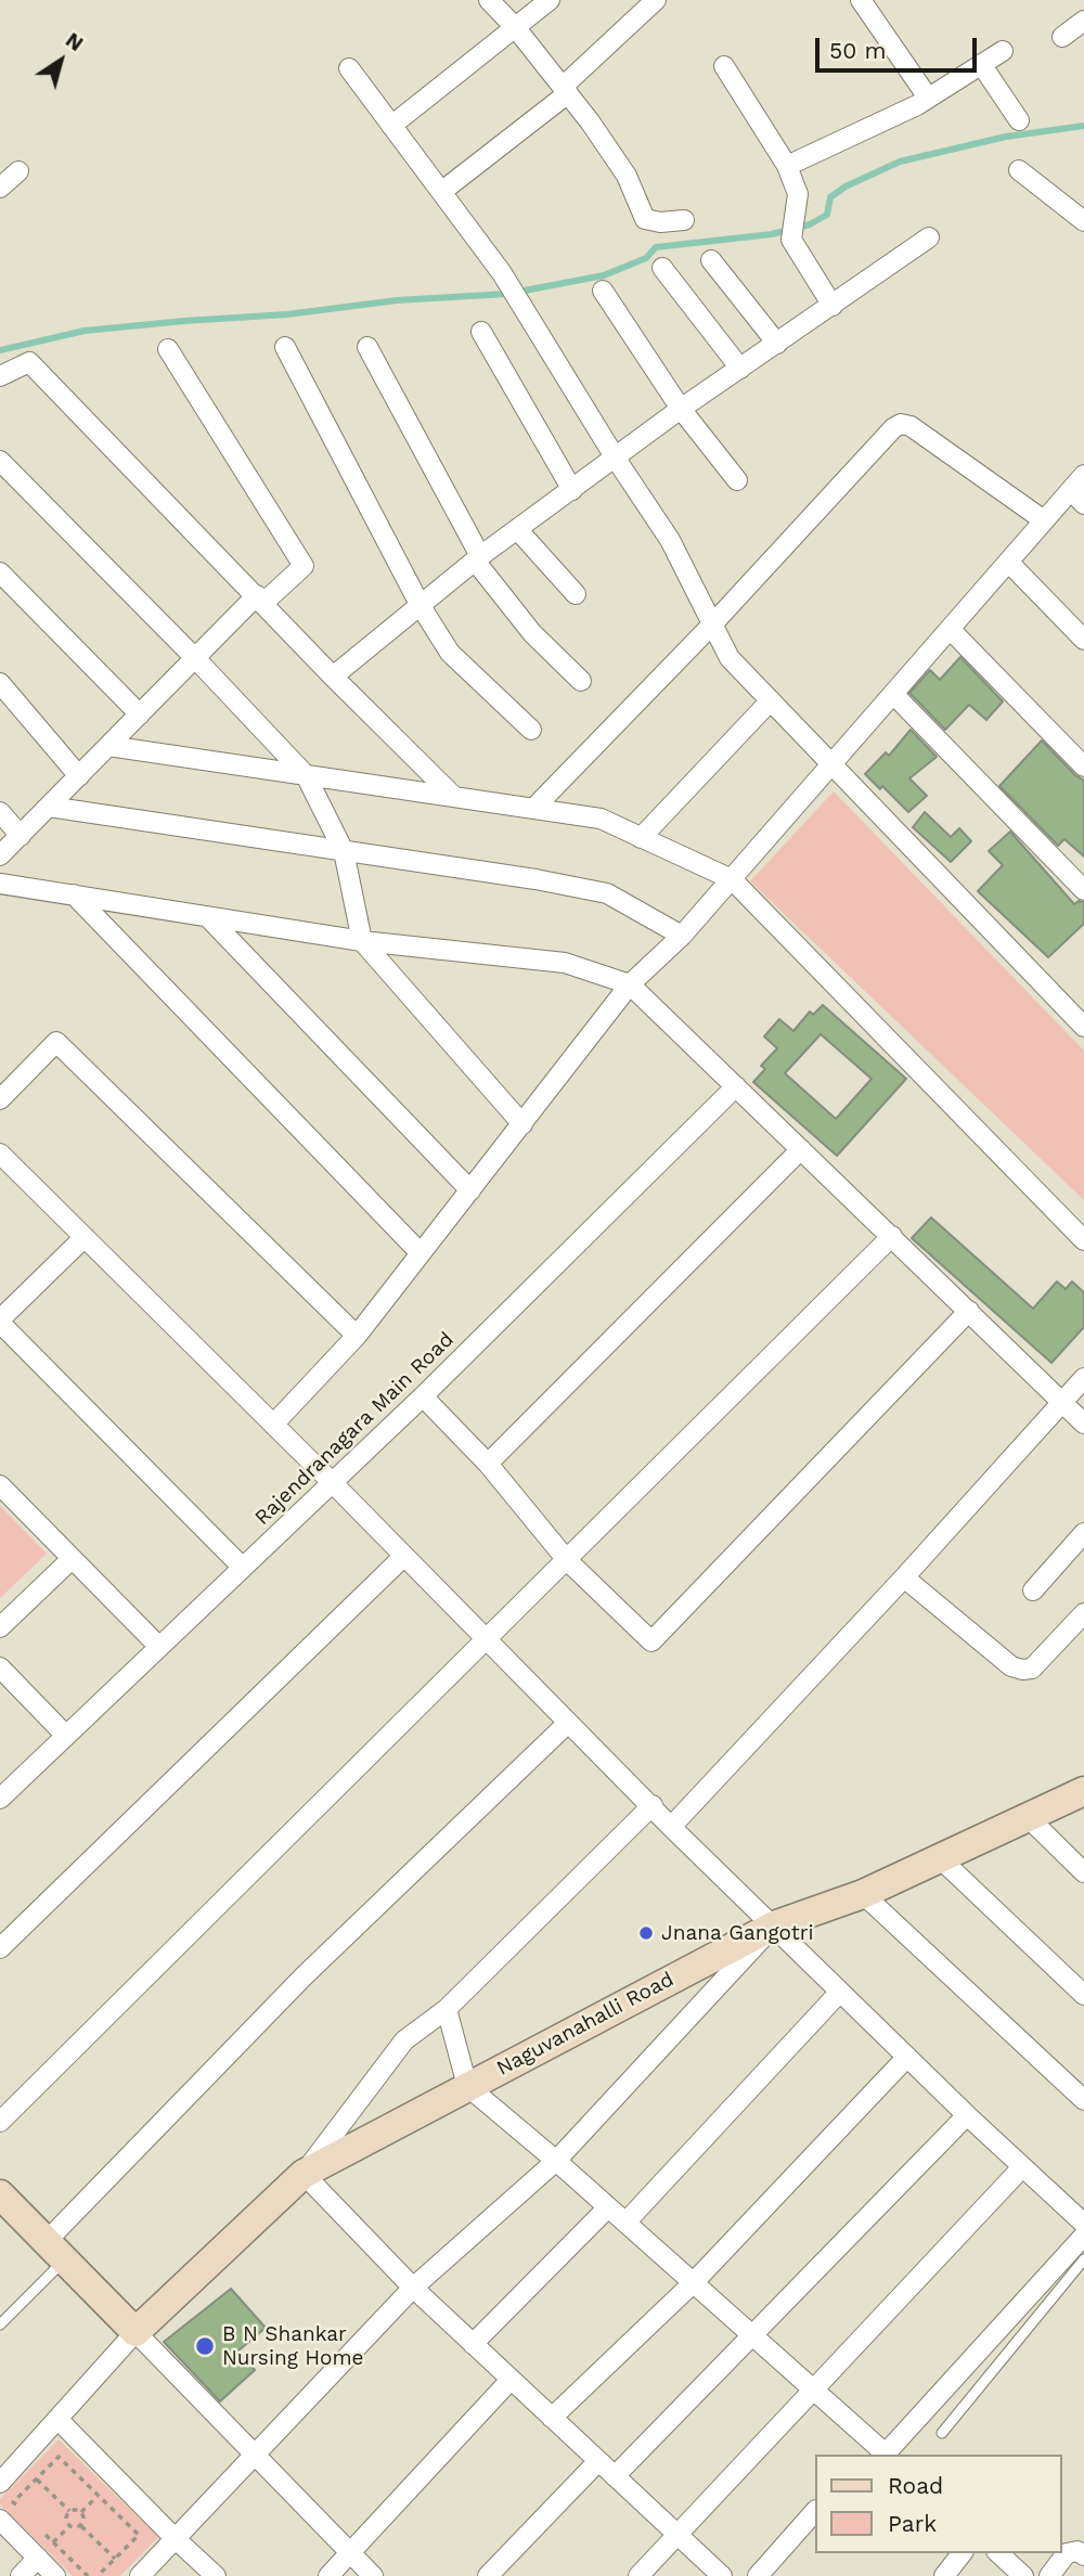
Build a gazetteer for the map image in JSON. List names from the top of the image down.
{
  "streets": {
    "street": ["Rajendranagara Main Road", "Naguvanahalli Road"]
  },
  "places": ["Jnana Gangotri", "B N Shankar Nursing Home"],
  "legend": ["Road", "Park"],
  "scale_bar": "50 m",
  "north": "top right"
}
